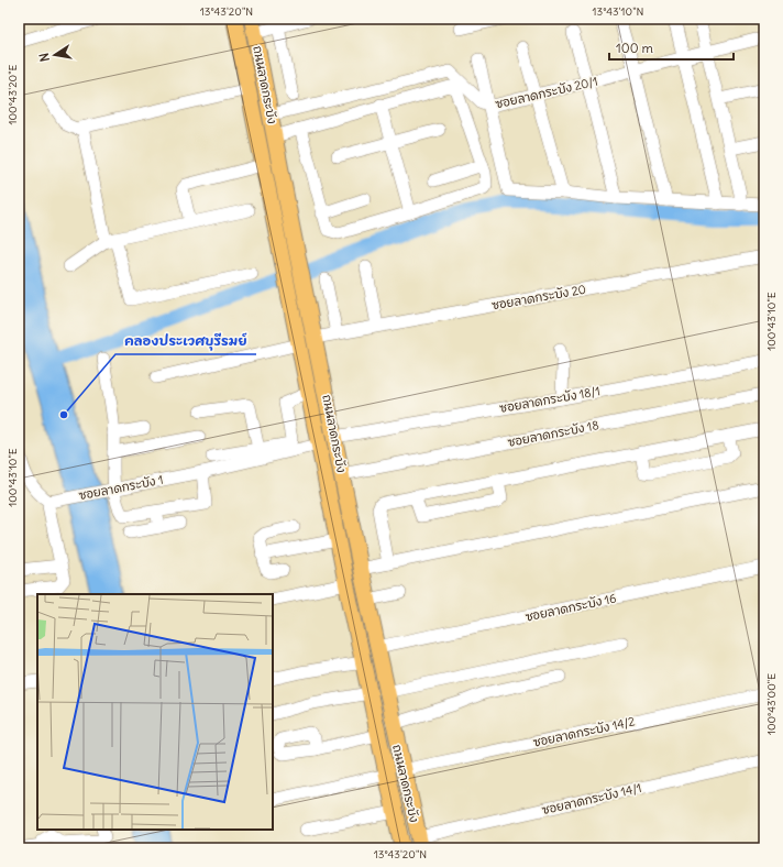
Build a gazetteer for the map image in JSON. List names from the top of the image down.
{
  "streets": {
    "main road": ["ถนนลาดกระบัง"],
    "street": [
      "ซอยลาดกระบัง 20/1",
      "ซอยลาดกระบัง 20",
      "ซอยลาดกระบัง 18/1",
      "ซอยลาดกระบัง 18",
      "ซอยลาดกระบัง 1",
      "ซอยลาดกระบัง 16",
      "ซอยลาดกระบัง 14/2",
      "ซอยลาดกระบัง 14/1"
    ]
  },
  "crossings": [
    ["ถนนลาดกระบัง", "ซอยลาดกระบัง 20/1"],
    ["ถนนลาดกระบัง", "ซอยลาดกระบัง 20"],
    ["ถนนลาดกระบัง", "ซอยลาดกระบัง 18/1"],
    ["ถนนลาดกระบัง", "ซอยลาดกระบัง 18"],
    ["ถนนลาดกระบัง", "ซอยลาดกระบัง 1"],
    ["ถนนลาดกระบัง", "ซอยลาดกระบัง 16"],
    ["ถนนลาดกระบัง", "ซอยลาดกระบัง 14/2"],
    ["ถนนลาดกระบัง", "ซอยลาดกระบัง 14/1"]
  ],
  "places": ["คลองประเวศบุรีรมย์"],
  "scale_bar": "100 m",
  "north": "left",
  "coordinates": [
    "13°43'20\"N",
    "13°43'10\"N",
    "100°43'20\"E",
    "100°43'10\"E",
    "100°43'00\"E"
  ]
}
